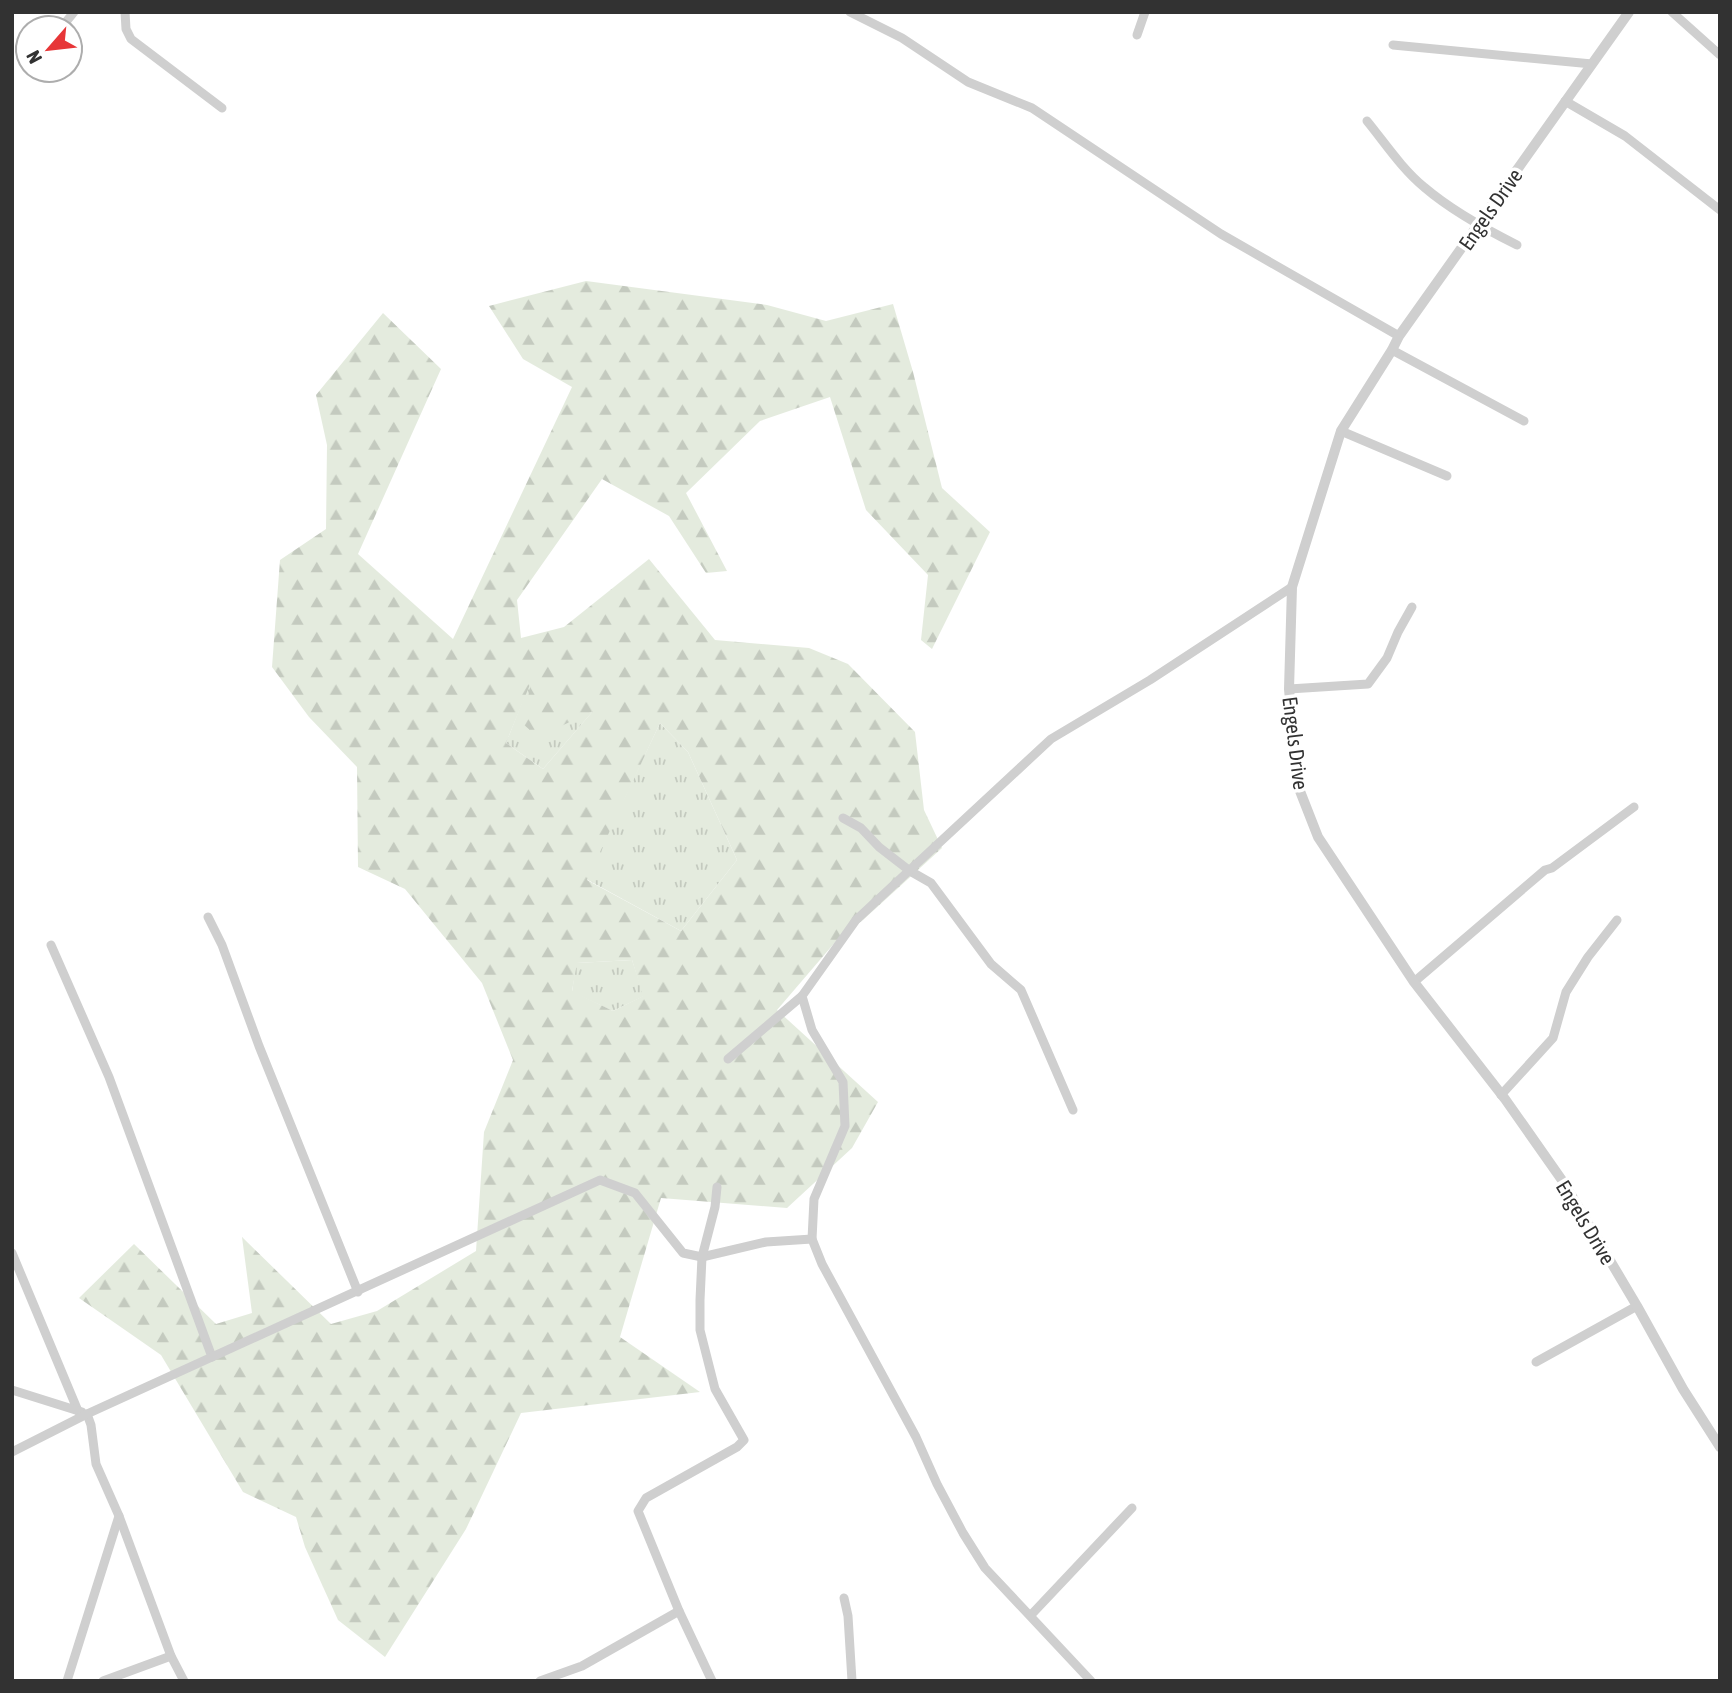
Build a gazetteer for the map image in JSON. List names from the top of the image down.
{
  "streets": {
    "street": ["Engels Drive"]
  },
  "north": "bottom left"
}
